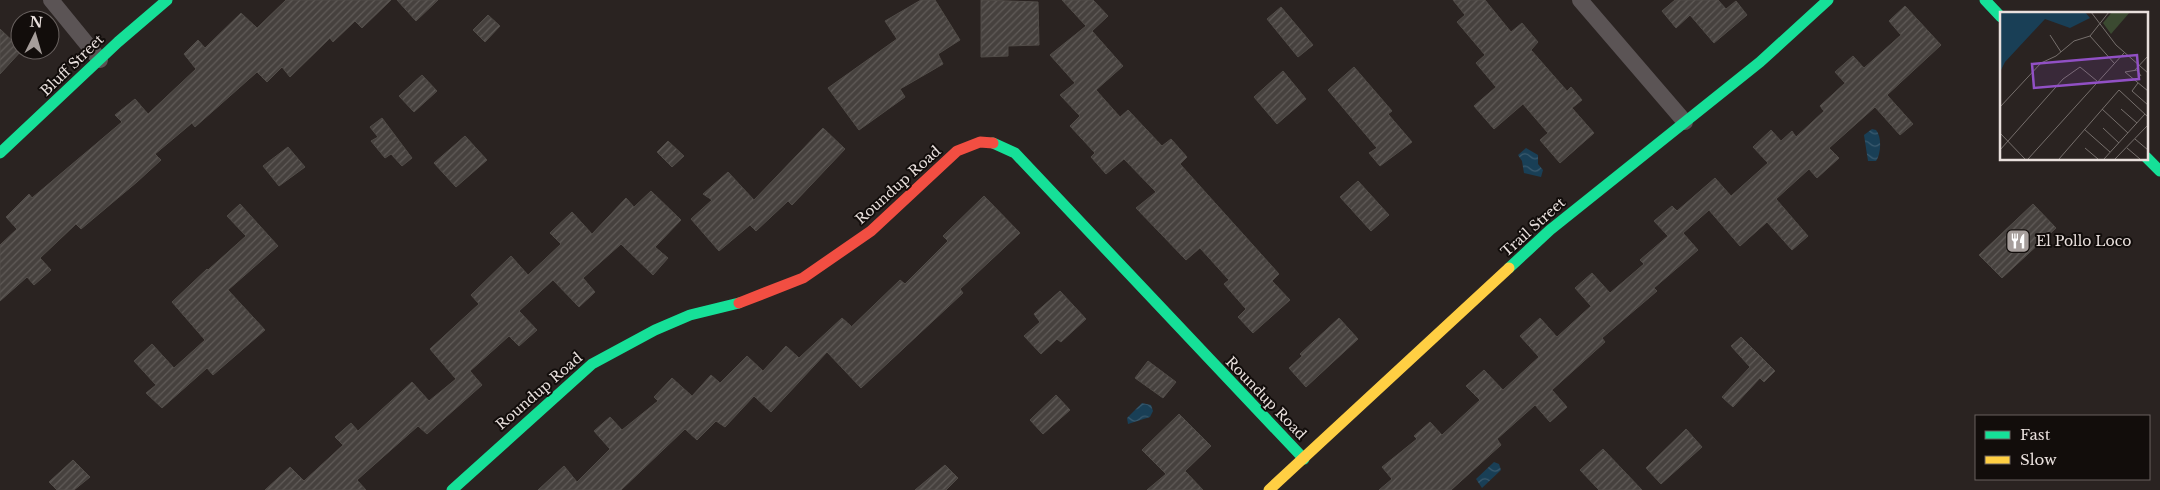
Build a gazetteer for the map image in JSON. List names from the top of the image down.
{
  "streets": {
    "street": ["Bluff Street", "Roundup Road", "Trail Street"]
  },
  "crossings": [
    ["Roundup Road", "Trail Street"]
  ],
  "places": {
    "restaurant": ["El Pollo Loco"]
  },
  "legend": ["Fast", "Slow"],
  "north": "top"
}
